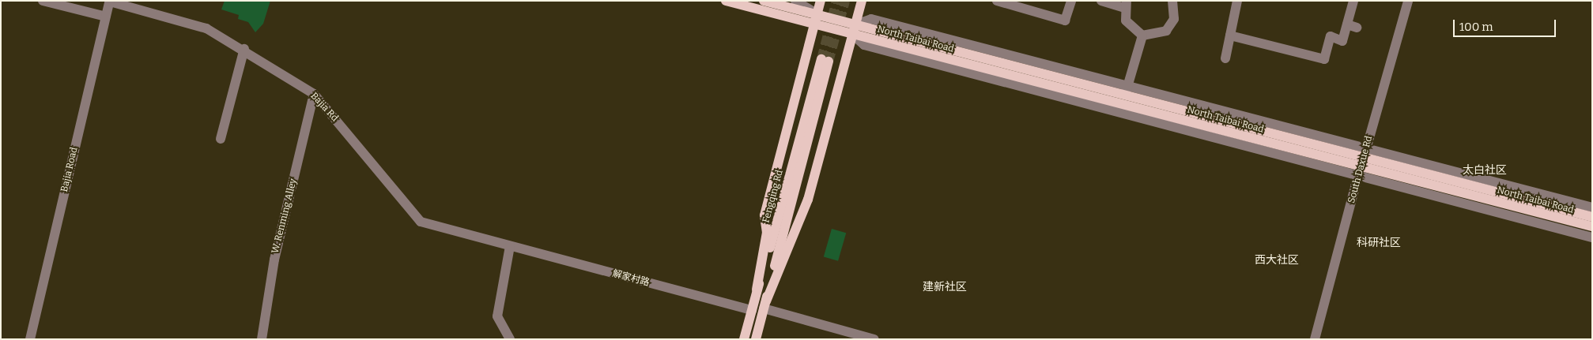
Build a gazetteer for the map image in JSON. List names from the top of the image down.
{
  "streets": {
    "main road": ["North Taibai Road", "Fengqing Rd"],
    "street": [
      "Bajia Rd",
      "Bajia Road",
      "South Daxue Rd",
      "W. Renming Alley",
      "解家村路"
    ]
  },
  "crossings": [
    ["North Taibai Road", "South Daxue Rd"],
    ["Bajia Rd", "Bajia Road"],
    ["Bajia Rd", "W. Renming Alley"],
    ["Bajia Rd", "解家村路"],
    ["Fengqing Rd", "解家村路"]
  ],
  "districts": [
    "太白社区",
    "科研社区",
    "西大社区",
    "建新社区"
  ],
  "scale_bar": "100 m"
}
